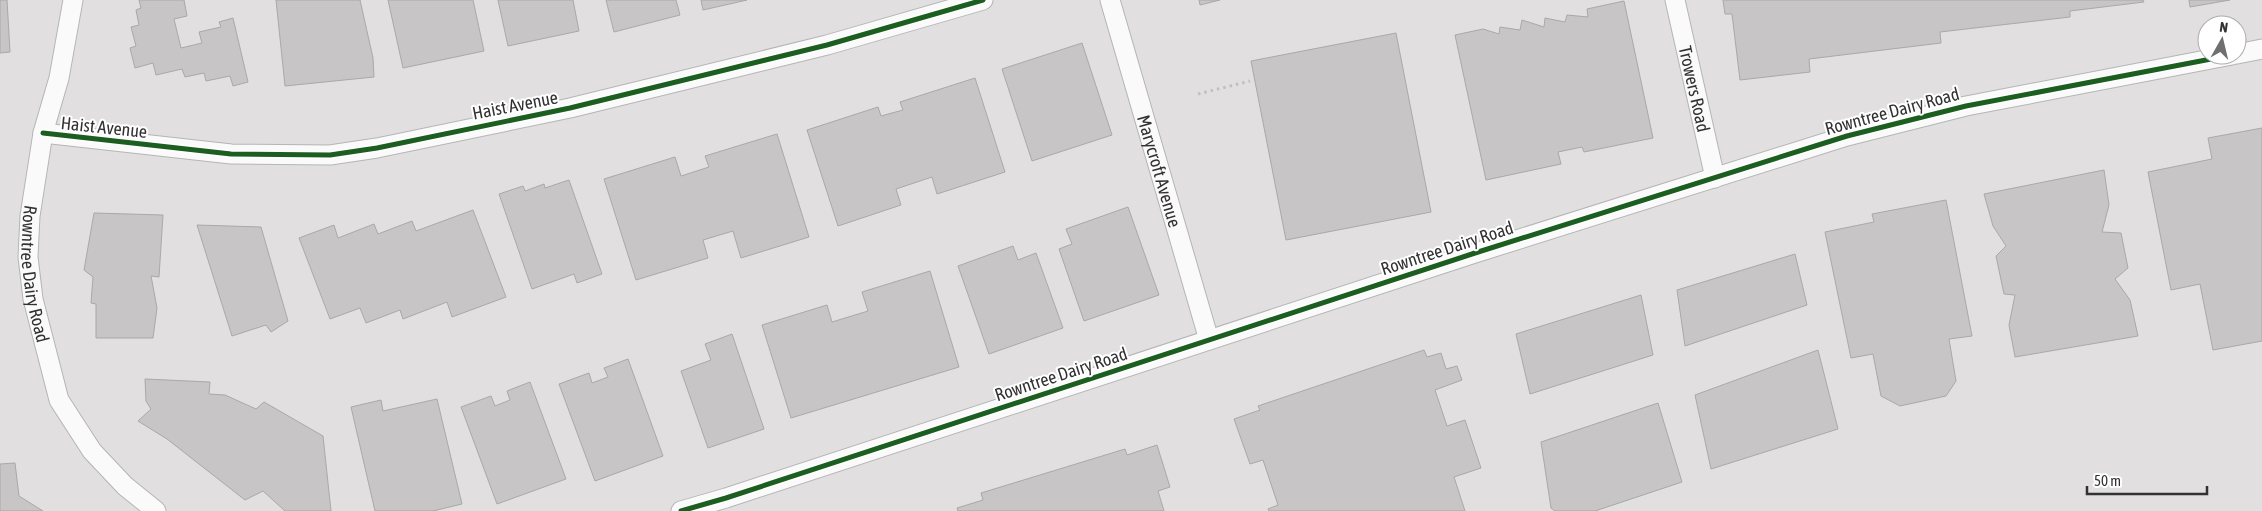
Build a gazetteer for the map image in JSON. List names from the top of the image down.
{
  "streets": {
    "street": [
      "Trowers Road",
      "Haist Avenue",
      "Rowntree Dairy Road",
      "Marycroft Avenue"
    ]
  },
  "crossings": [
    ["Trowers Road", "Rowntree Dairy Road"],
    ["Haist Avenue", "Rowntree Dairy Road"],
    ["Rowntree Dairy Road", "Marycroft Avenue"]
  ],
  "scale_bar": "50 m",
  "north": "top"
}
